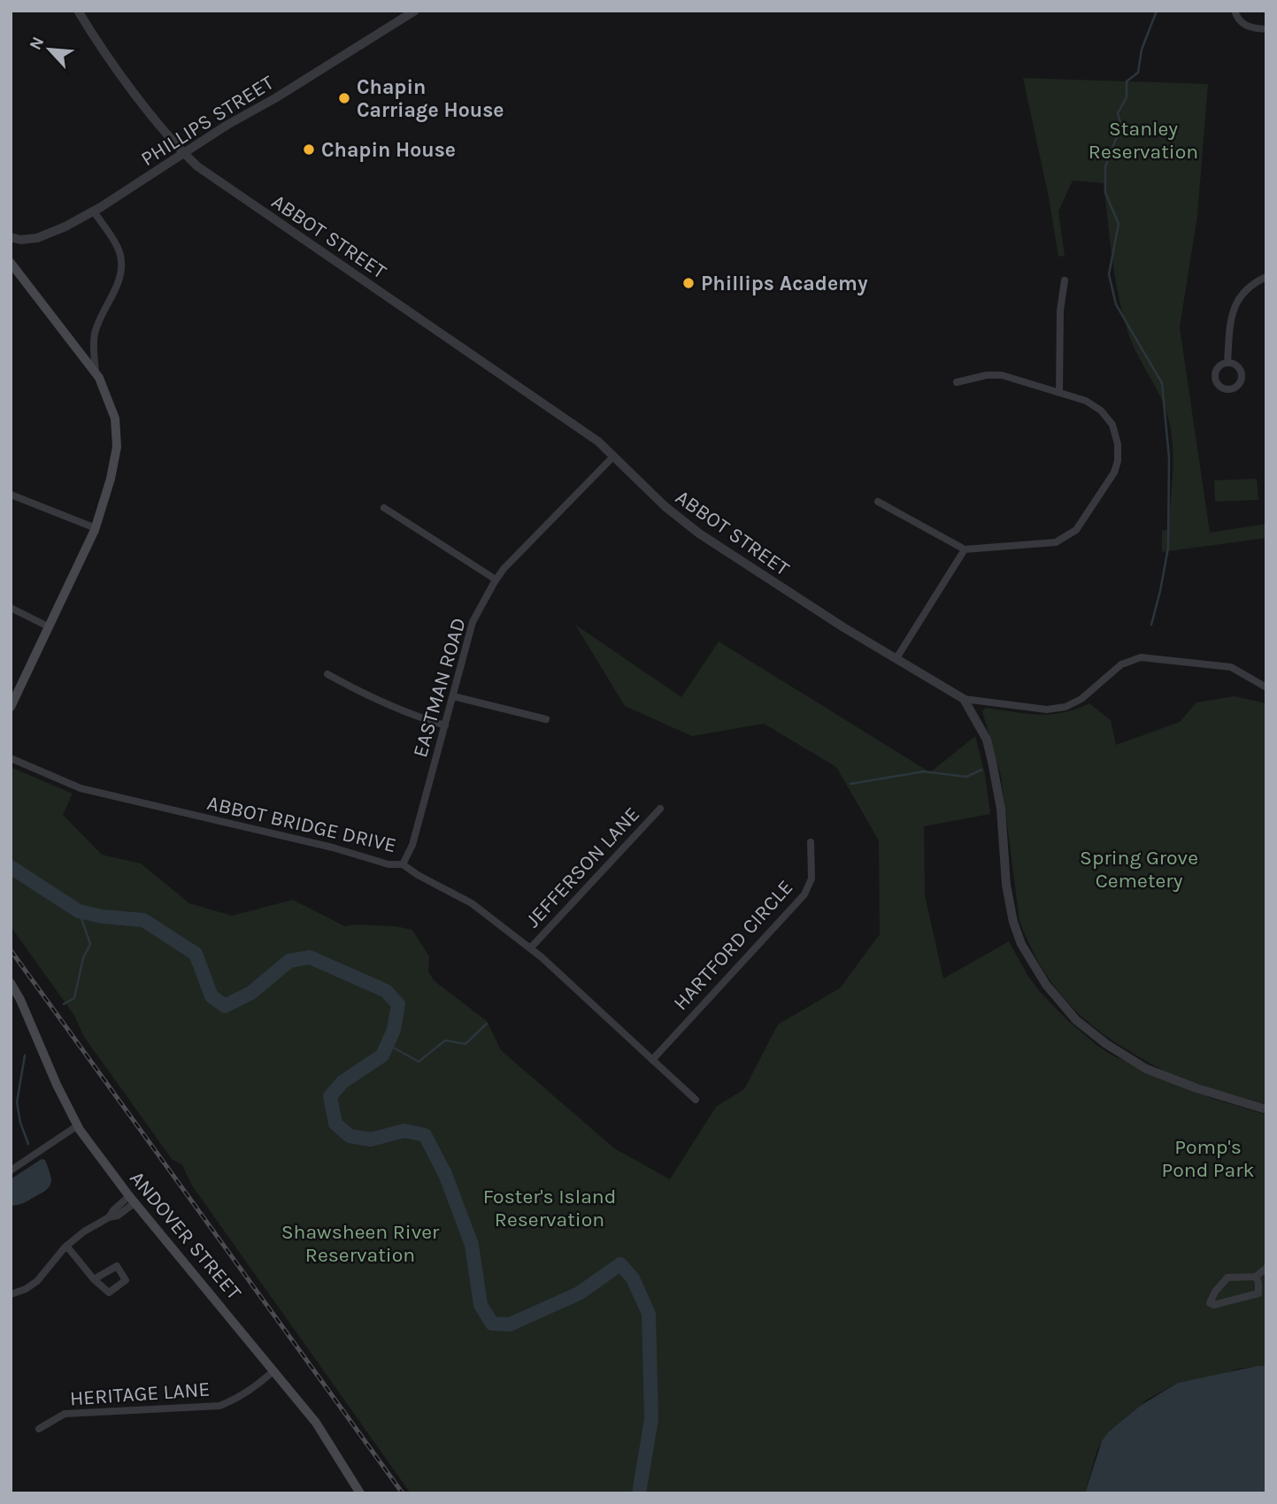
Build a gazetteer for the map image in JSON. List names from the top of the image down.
{
  "streets": {
    "main road": ["ANDOVER STREET"],
    "street": [
      "PHILLIPS STREET",
      "ABBOT STREET",
      "EASTMAN ROAD",
      "ABBOT BRIDGE DRIVE",
      "JEFFERSON LANE",
      "HARTFORD CIRCLE",
      "HERITAGE LANE"
    ]
  },
  "crossings": [
    ["PHILLIPS STREET", "ABBOT STREET"],
    ["ABBOT STREET", "EASTMAN ROAD"],
    ["EASTMAN ROAD", "ABBOT BRIDGE DRIVE"],
    ["ABBOT BRIDGE DRIVE", "JEFFERSON LANE"],
    ["ABBOT BRIDGE DRIVE", "HARTFORD CIRCLE"],
    ["ANDOVER STREET", "HERITAGE LANE"]
  ],
  "parks": [
    "Stanley Reservation",
    "Spring Grove Cemetery",
    "Pomp's Pond Park",
    "Foster's Island Reservation",
    "Shawsheen River Reservation"
  ],
  "places": ["Chapin Carriage House", "Chapin House", "Phillips Academy"],
  "north": "top left"
}
